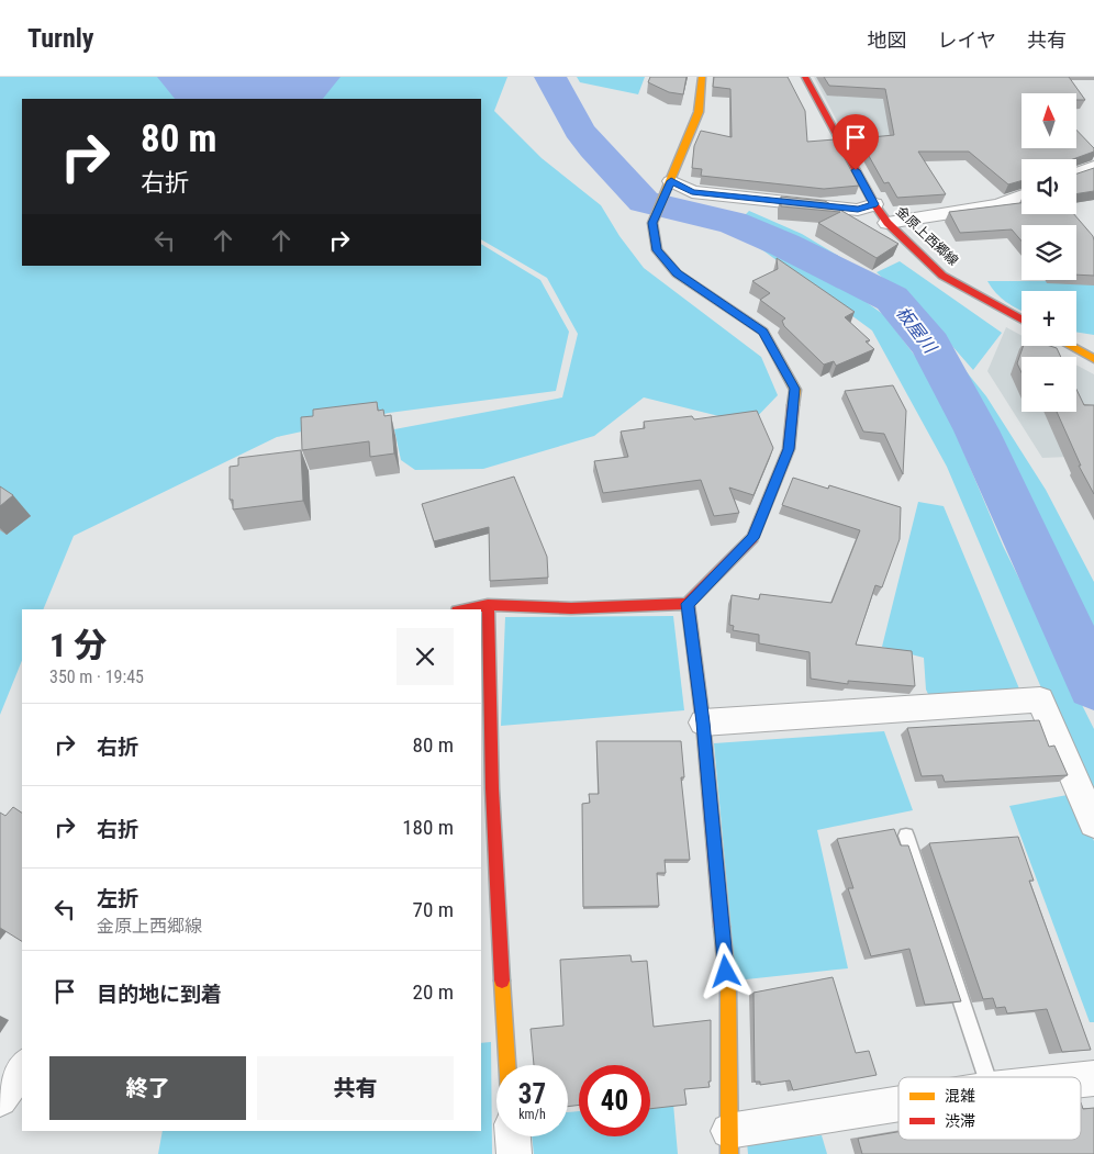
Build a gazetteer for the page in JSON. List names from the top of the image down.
{
  "streets": {
    "street": ["金原上西郷線"]
  },
  "water": ["板屋川"],
  "legend": ["混雑", "渋滞"],
  "north": "top",
  "page": {
    "header": "Turnly",
    "nav": ["地図", "レイヤ", "共有"],
    "map_buttons": ["+", "−"],
    "turn": ["80 m", "右折"],
    "heading": ["1 分", "350 m · 19:45"],
    "list": [
      {
        "name": "右折",
        "value": "80 m"
      },
      {
        "name": "右折",
        "value": "180 m"
      },
      {
        "name": "左折",
        "note": "金原上西郷線",
        "value": "70 m"
      },
      {
        "name": "目的地に到着",
        "value": "20 m"
      }
    ],
    "buttons": ["終了", "共有"],
    "speed": "37 km/h",
    "limit": "40"
  }
}
